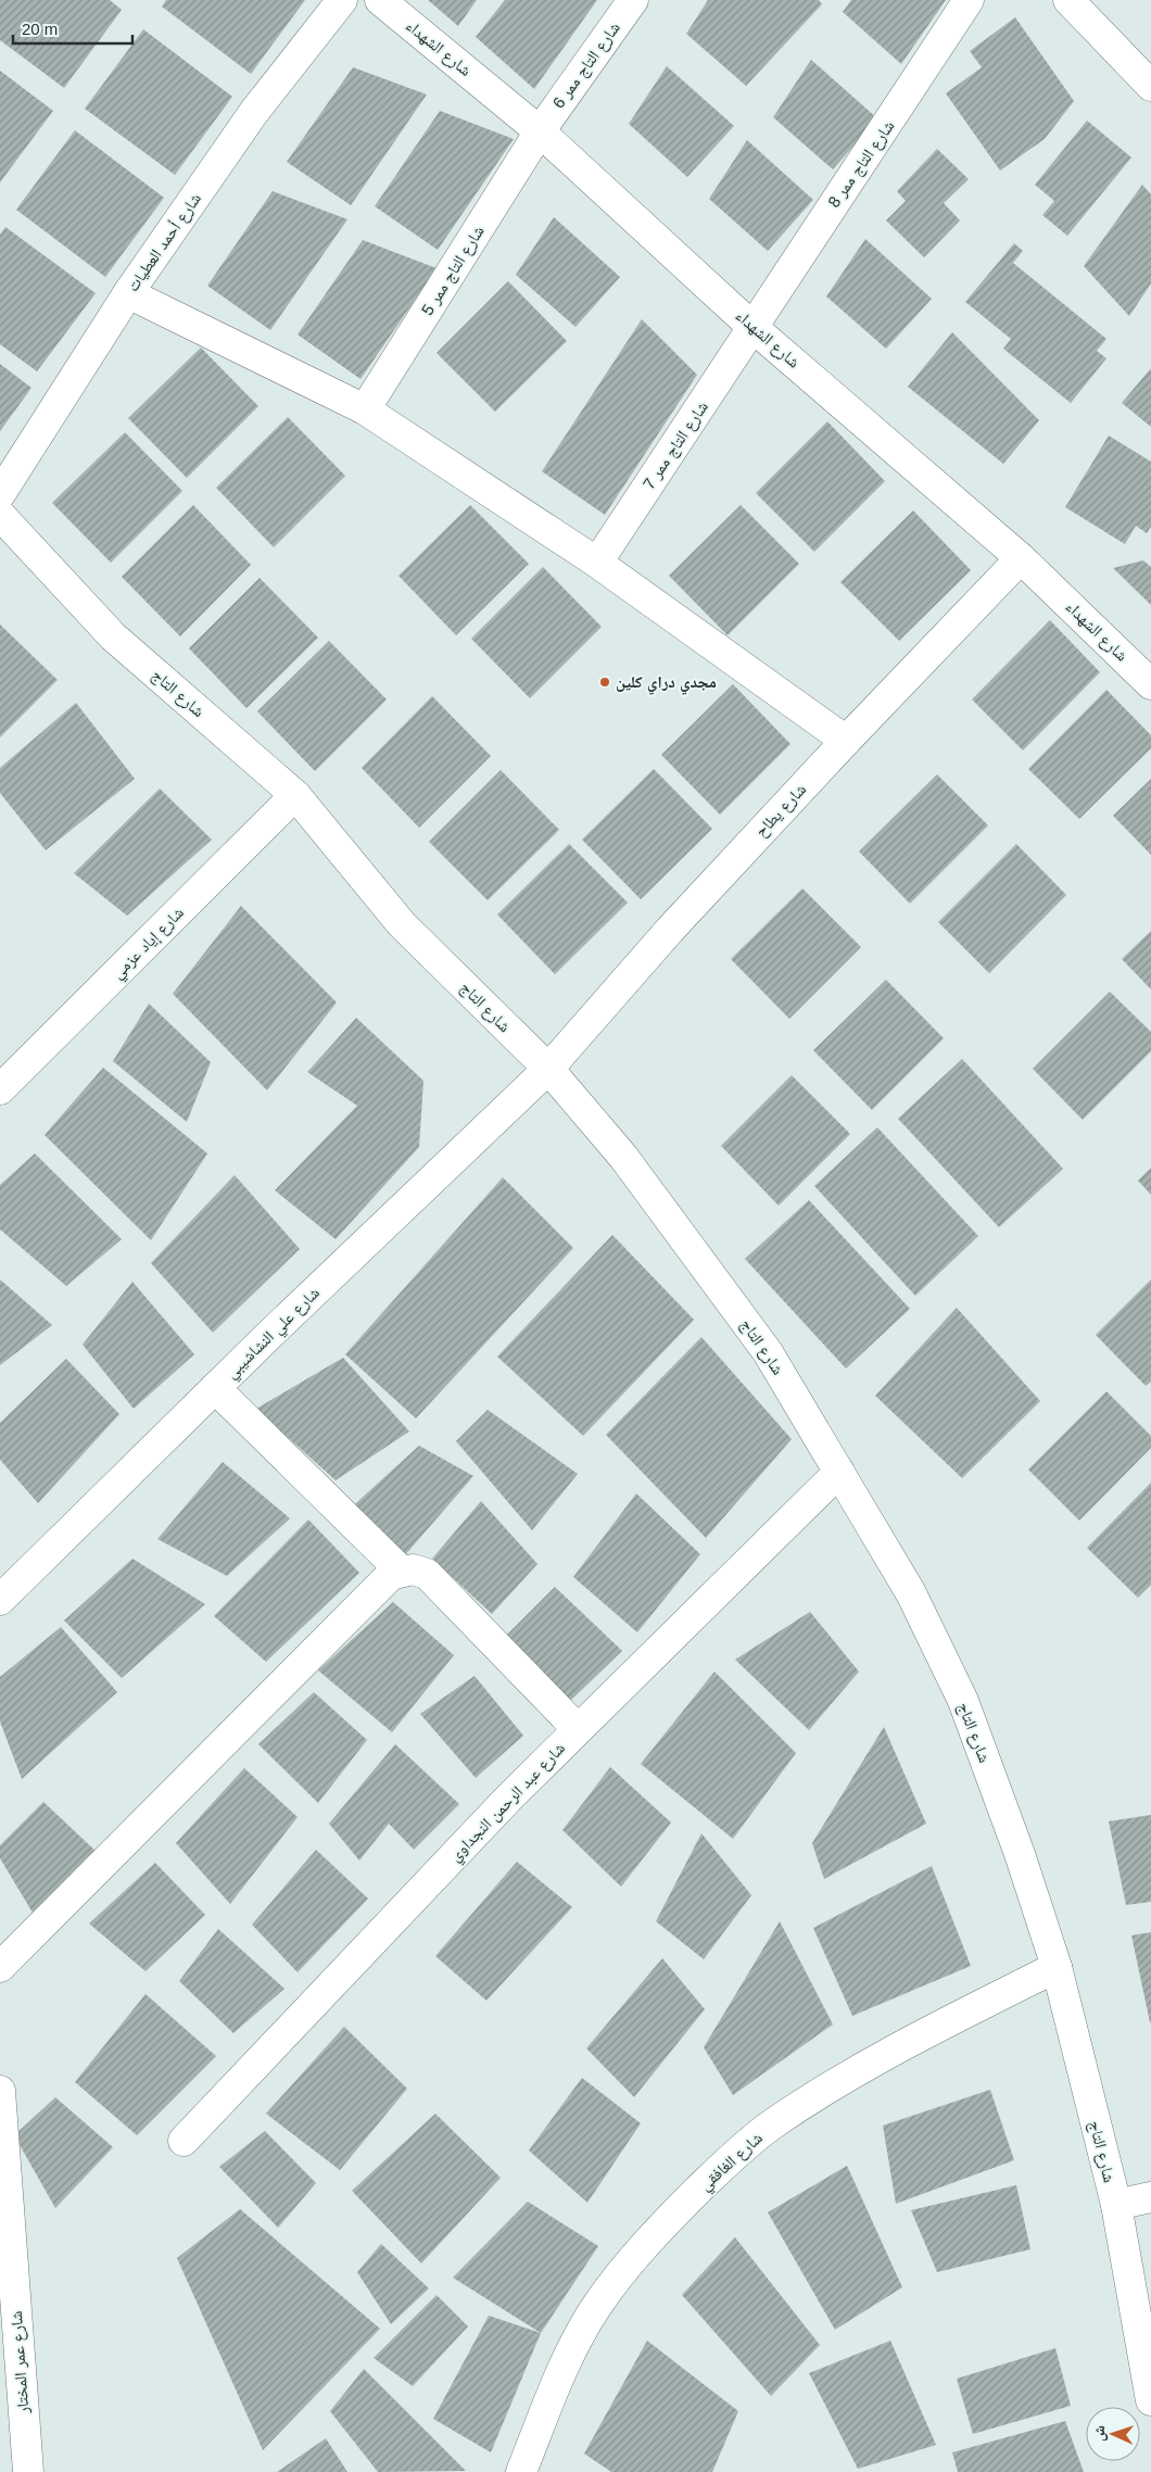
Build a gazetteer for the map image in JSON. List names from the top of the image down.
{
  "streets": {
    "street": [
      "شارع الشهداء",
      "شارع التاج ممر 6",
      "شارع التاج ممر 8",
      "شارع أحمد العطيات",
      "شارع التاج ممر 5",
      "شارع التاج ممر 7",
      "شارع التاج",
      "شارع يطاح",
      "شارع إياد عزمي",
      "شارع علي النشاشيبي",
      "شارع عبد الرحمن النجداوي",
      "شارع الغافقي",
      "شارع عمر المختار"
    ]
  },
  "crossings": [
    ["شارع الشهداء", "شارع التاج ممر 6"],
    ["شارع الشهداء", "شارع التاج ممر 8"],
    ["شارع الشهداء", "شارع التاج ممر 5"],
    ["شارع الشهداء", "شارع التاج ممر 7"],
    ["شارع الشهداء", "شارع يطاح"],
    ["شارع التاج ممر 6", "شارع التاج ممر 5"],
    ["شارع التاج ممر 8", "شارع التاج ممر 7"],
    ["شارع التاج", "شارع يطاح"],
    ["شارع التاج", "شارع إياد عزمي"],
    ["شارع التاج", "شارع علي النشاشيبي"],
    ["شارع التاج", "شارع عبد الرحمن النجداوي"],
    ["شارع التاج", "شارع الغافقي"],
    ["شارع يطاح", "شارع علي النشاشيبي"]
  ],
  "places": ["مجدي دراي كلين"],
  "scale_bar": "20 m",
  "north": "left"
}
